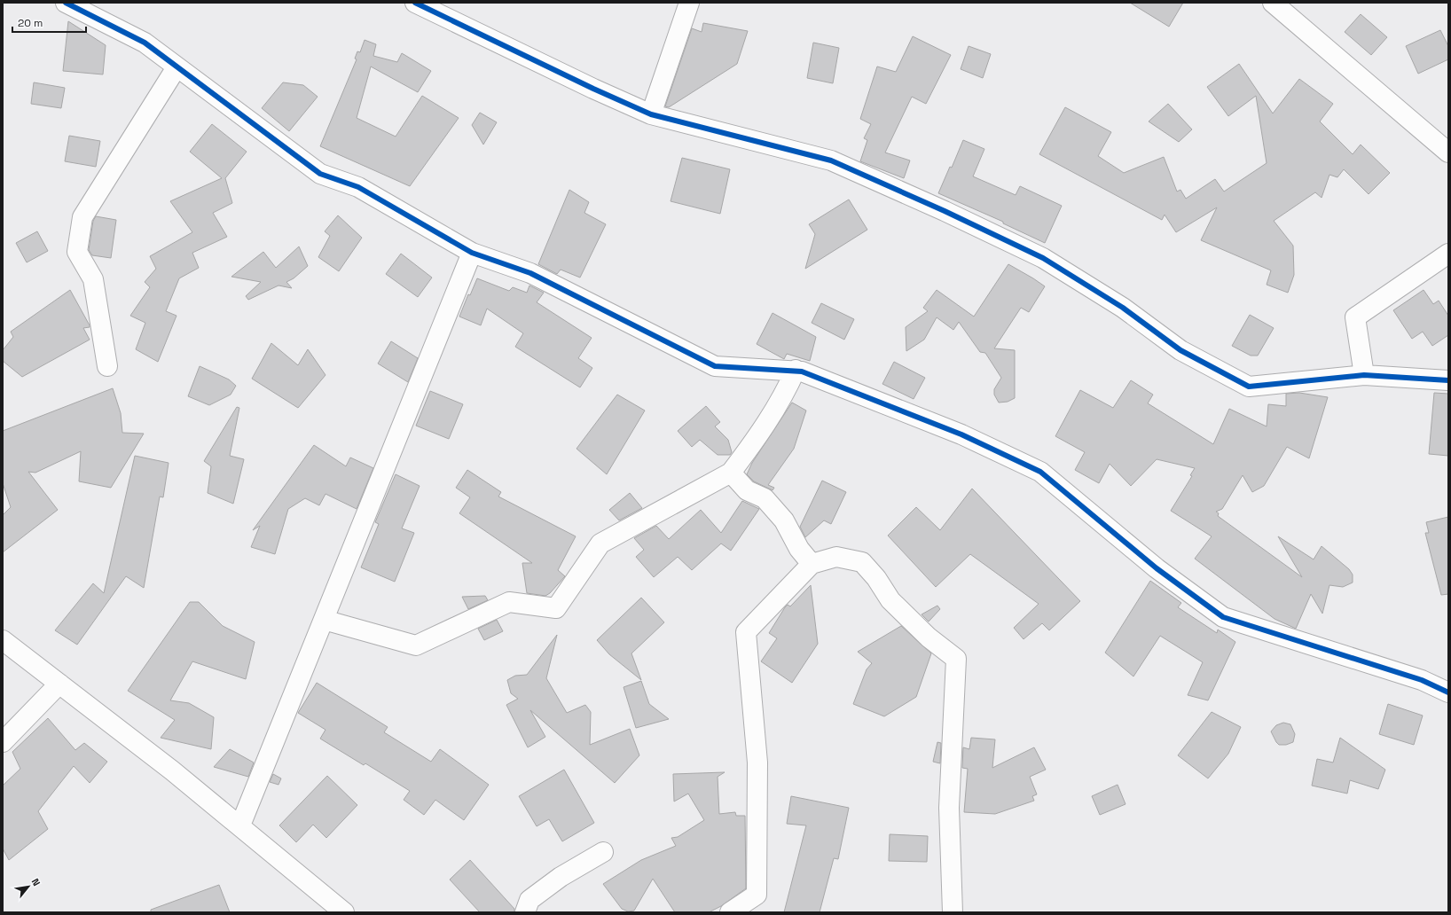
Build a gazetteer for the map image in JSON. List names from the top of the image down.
{
  "scale_bar": "20 m",
  "north": "top right"
}
